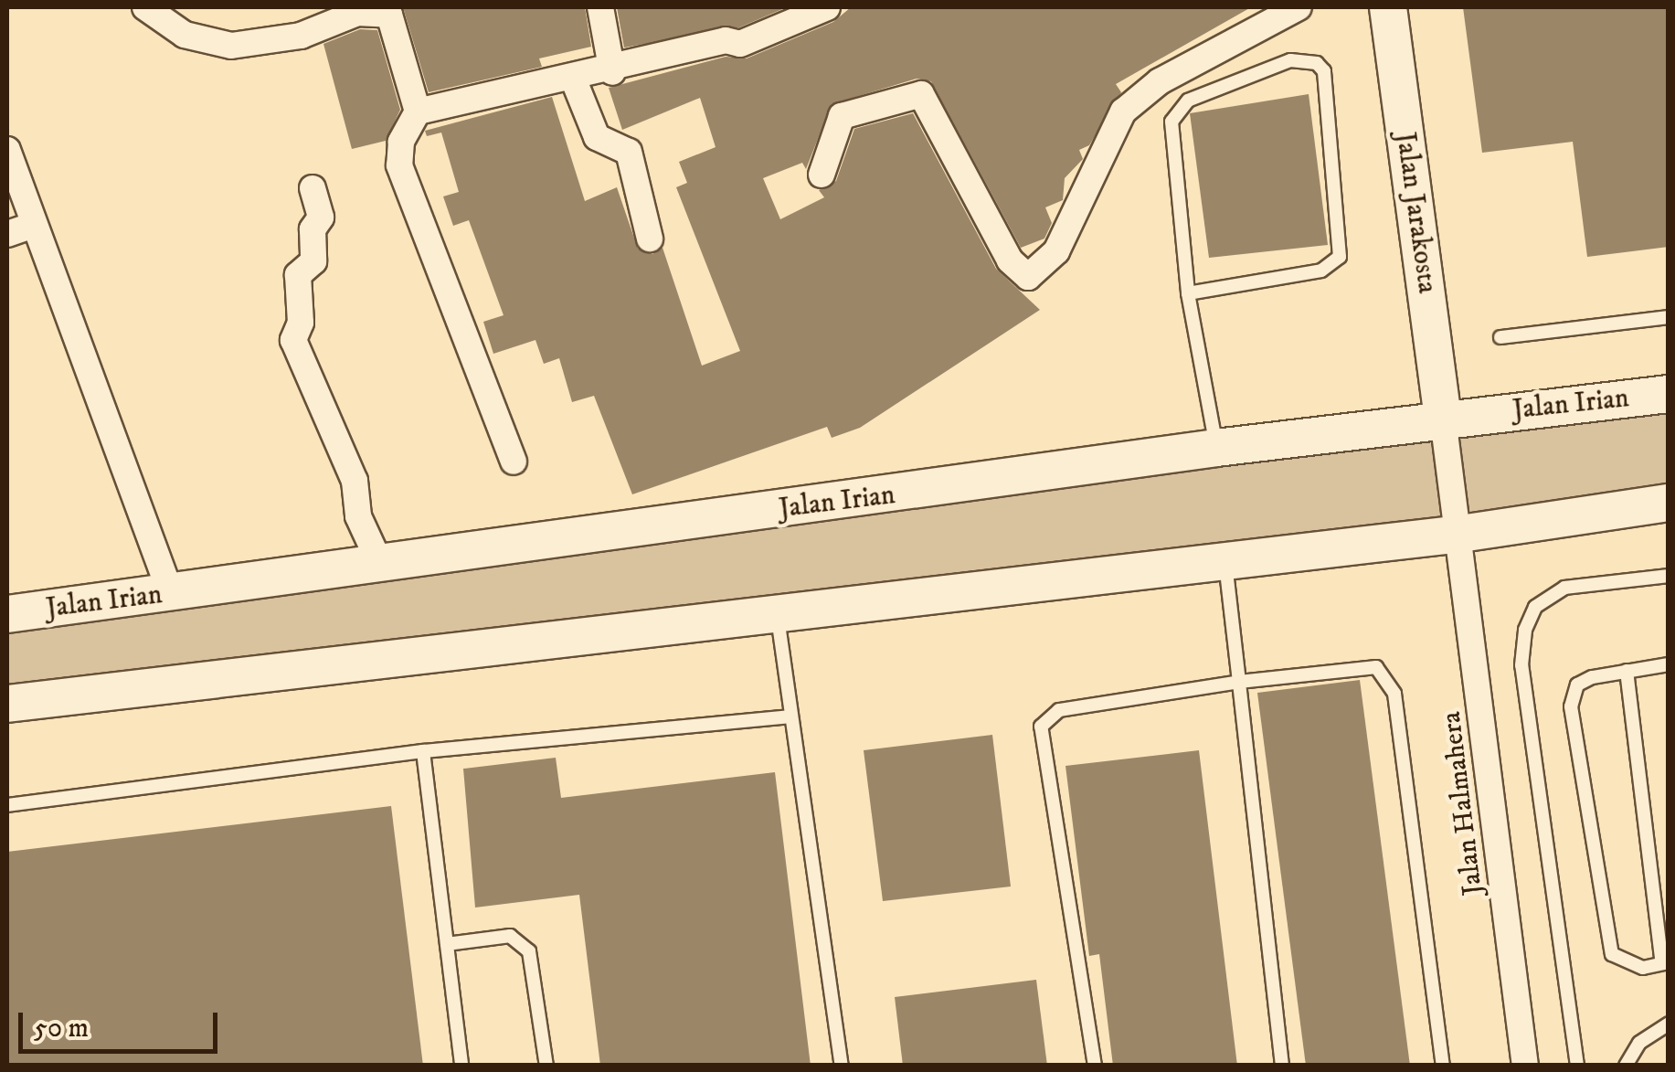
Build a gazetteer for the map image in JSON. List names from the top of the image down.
{
  "streets": {
    "street": ["Jalan Jarakosta", "Jalan Irian", "Jalan Halmahera"]
  },
  "crossings": [
    ["Jalan Jarakosta", "Jalan Irian"],
    ["Jalan Jarakosta", "Jalan Halmahera"],
    ["Jalan Irian", "Jalan Halmahera"]
  ],
  "scale_bar": "50 m"
}
